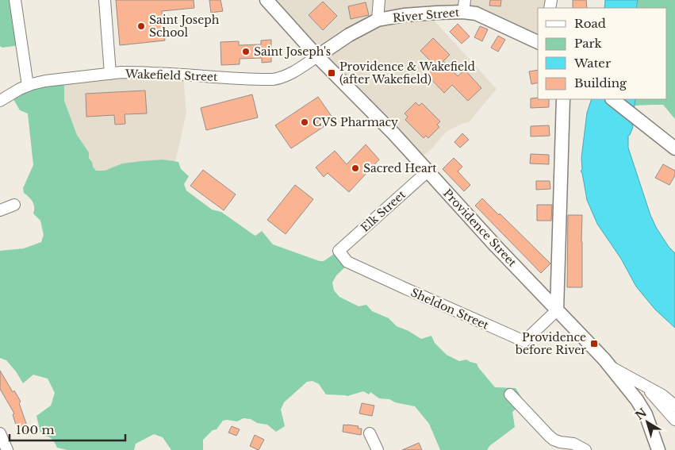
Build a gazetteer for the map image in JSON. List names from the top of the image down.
{
  "streets": {
    "main road": ["River Street", "Providence Street"],
    "street": ["Wakefield Street", "Elk Street", "Sheldon Street"]
  },
  "crossings": [
    ["River Street", "Wakefield Street"],
    ["River Street", "Providence Street"],
    ["Wakefield Street", "Providence Street"],
    ["Elk Street", "Providence Street"],
    ["Elk Street", "Sheldon Street"],
    ["Providence Street", "Sheldon Street"]
  ],
  "places": {
    "other": [
      "Saint Joseph School",
      "Saint Joseph's",
      "CVS Pharmacy",
      "Sacred Heart"
    ],
    "transit": ["Providence & Wakefield (after Wakefield)", "Providence before River"]
  },
  "legend": [
    "Road",
    "Park",
    "Water",
    "Building"
  ],
  "scale_bar": "100 m",
  "north": "top left"
}
